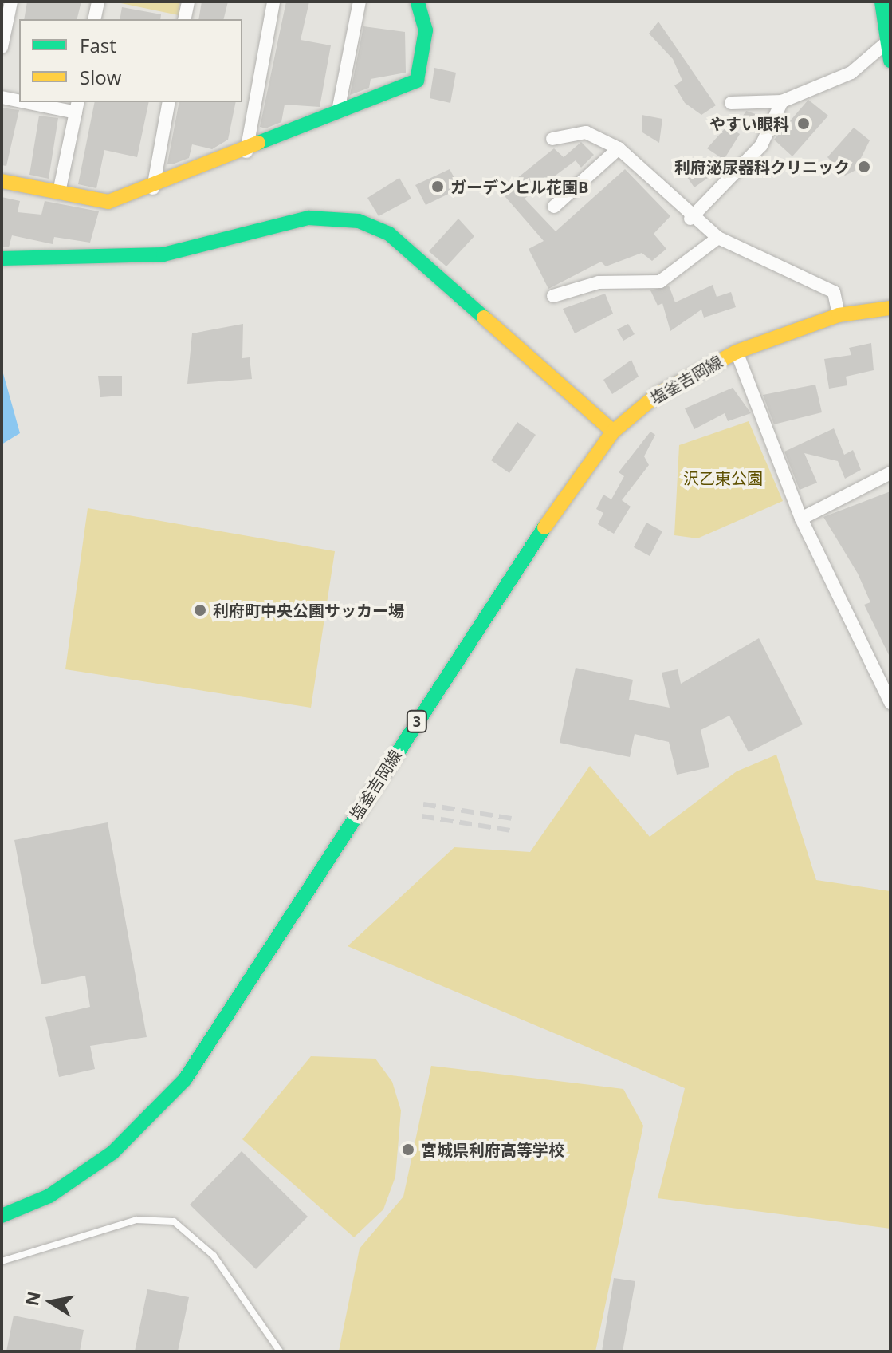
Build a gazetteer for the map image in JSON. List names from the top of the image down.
{
  "streets": {
    "main road": ["塩釜吉岡線", "3"]
  },
  "parks": ["沢乙東公園"],
  "places": [
    "やすい眼科",
    "利府泌尿器科クリニック",
    "ガーデンヒル花園B",
    "利府町中央公園サッカー場",
    "宮城県利府高等学校"
  ],
  "legend": ["Fast", "Slow"],
  "north": "left"
}
